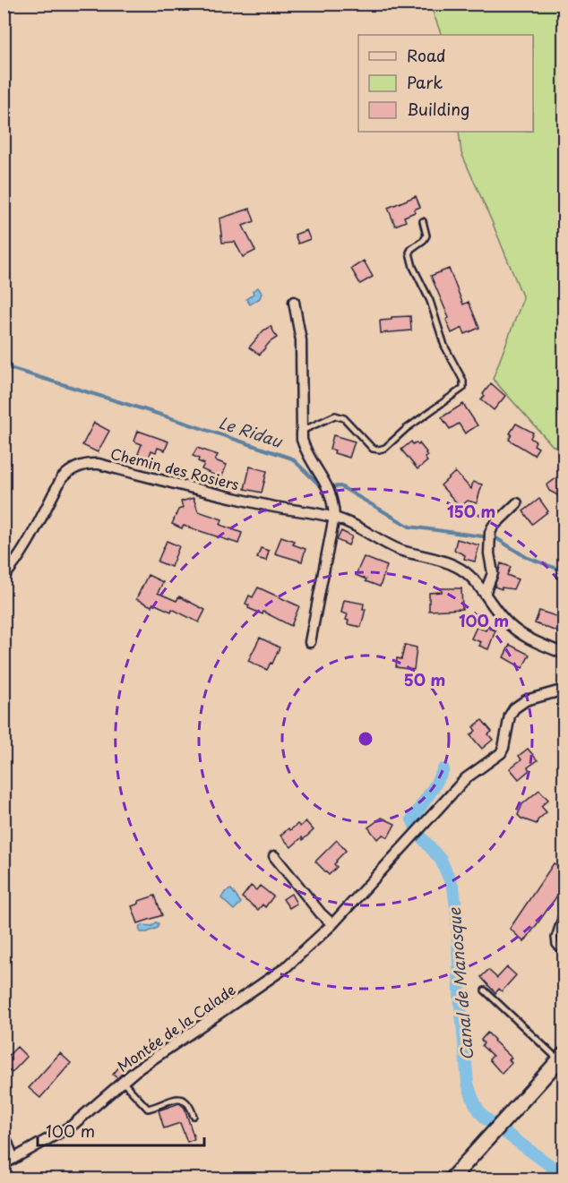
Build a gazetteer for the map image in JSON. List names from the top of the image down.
{
  "streets": {
    "street": ["Chemin des Rosiers", "Montée de la Calade"]
  },
  "water": ["Le Ridau", "Canal de Manosque"],
  "legend": ["Road", "Park", "Building"],
  "scale_bar": "100 m",
  "rings": ["150 m", "100 m", "50 m"]
}
